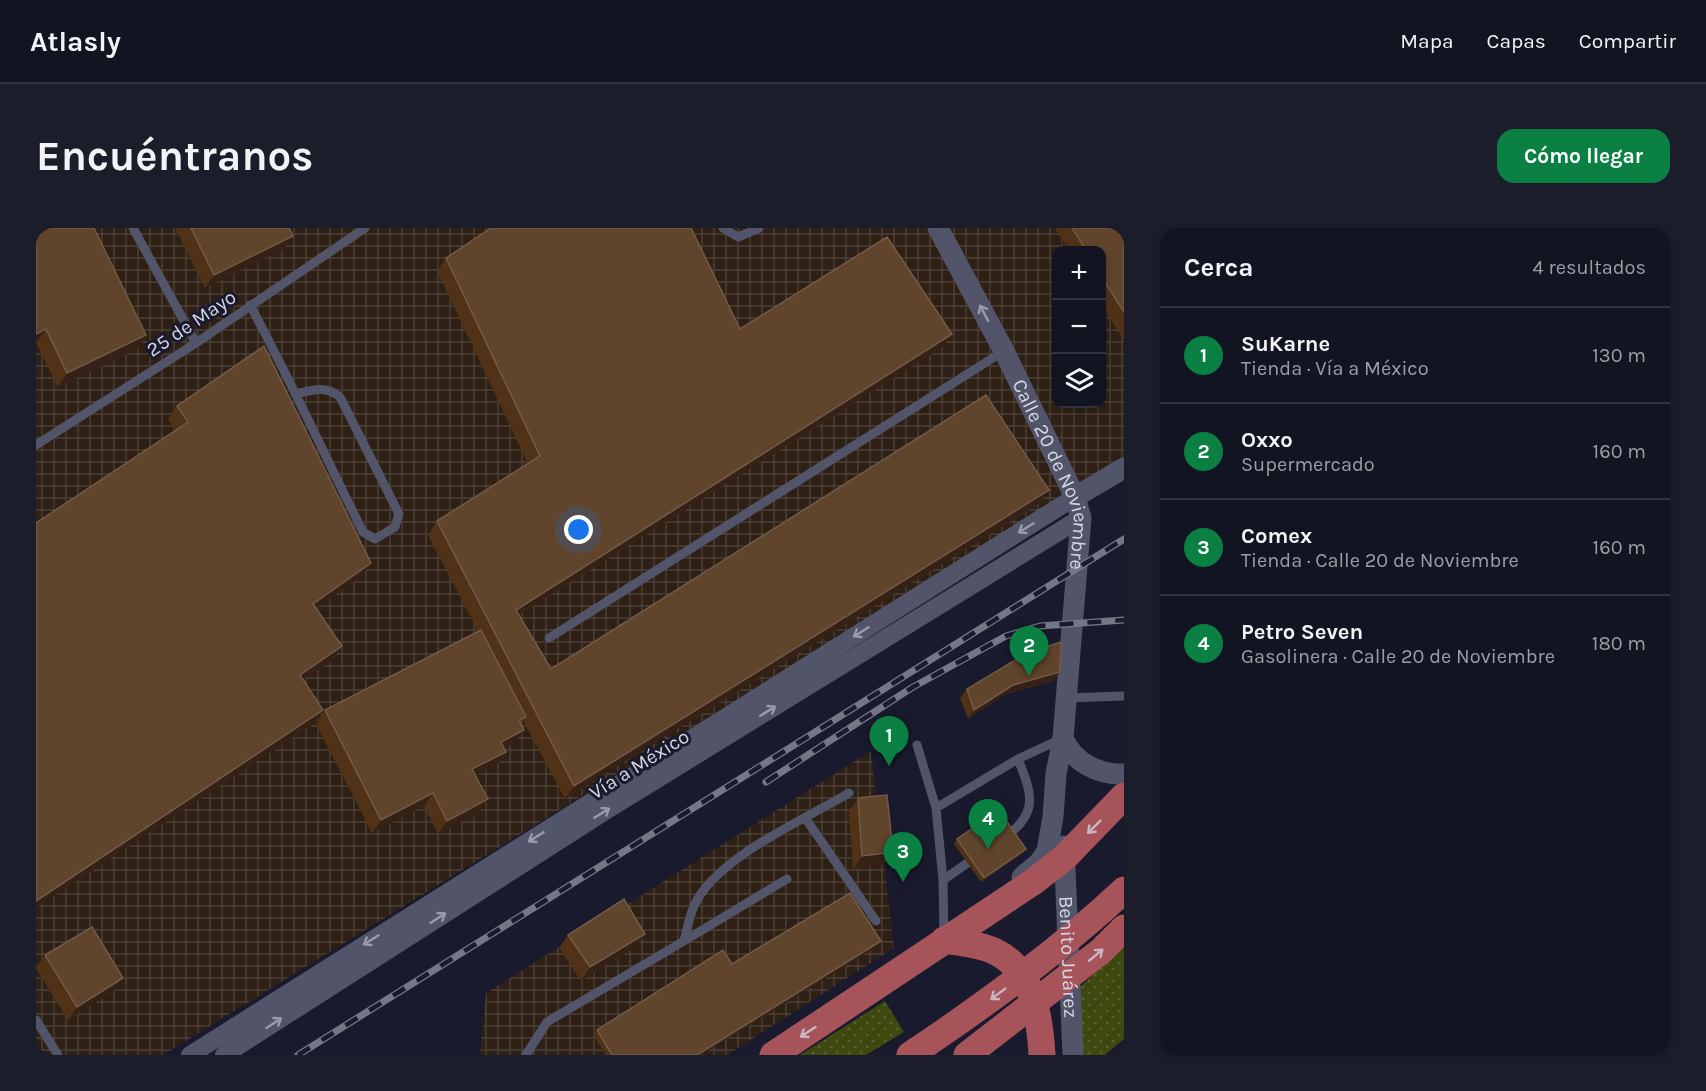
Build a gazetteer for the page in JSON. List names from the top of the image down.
{
  "streets": {
    "street": ["Calle 20 de Noviembre", "Vía a México", "Benito Juárez"],
    "lane": ["25 de Mayo"]
  },
  "crossings": [
    ["Calle 20 de Noviembre", "Vía a México"],
    ["Calle 20 de Noviembre", "Benito Juárez"]
  ],
  "page": {
    "header": "Atlasly",
    "nav": ["Mapa", "Capas", "Compartir"],
    "buttons": "Cómo llegar",
    "title": "Encuéntranos",
    "heading": ["Cerca", "4 resultados"],
    "map_buttons": ["+", "−"],
    "list": [
      {
        "mark": "1",
        "name": "SuKarne",
        "note": "Tienda · Vía a México",
        "value": "130 m"
      },
      {
        "mark": "2",
        "name": "Oxxo",
        "note": "Supermercado",
        "value": "160 m"
      },
      {
        "mark": "3",
        "name": "Comex",
        "note": "Tienda · Calle 20 de Noviembre",
        "value": "160 m"
      },
      {
        "mark": "4",
        "name": "Petro Seven",
        "note": "Gasolinera · Calle 20 de Noviembre",
        "value": "180 m"
      }
    ],
    "pins": [
      "2",
      "1",
      "4",
      "3"
    ]
  }
}
